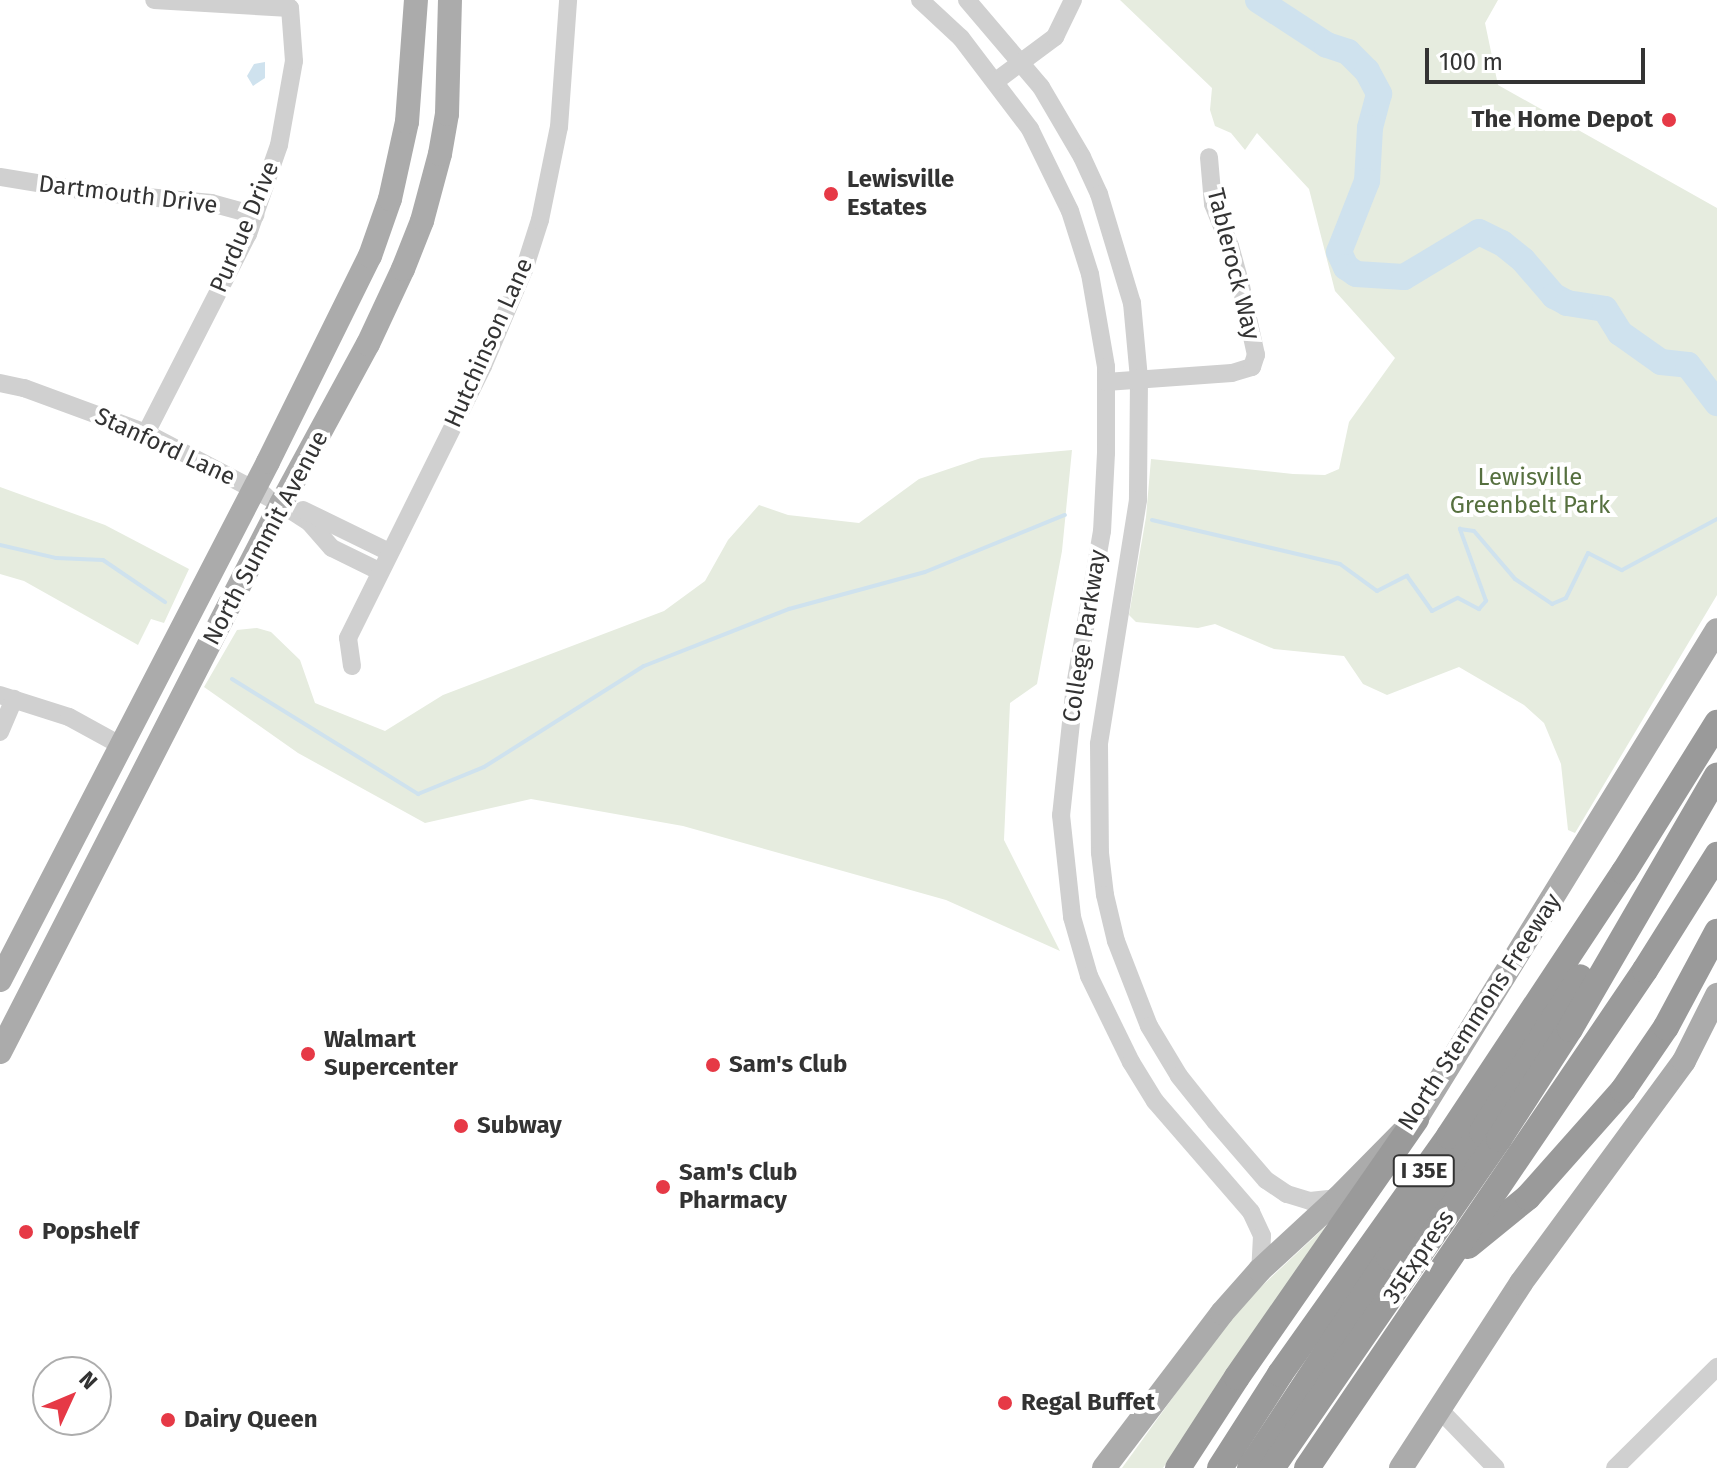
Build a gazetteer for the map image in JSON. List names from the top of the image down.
{
  "streets": {
    "highway": ["North Stemmons Freeway", "I 35E", "35Express"],
    "main road": ["North Summit Avenue"],
    "street": [
      "Dartmouth Drive",
      "Purdue Drive",
      "Tablerock Way",
      "Hutchinson Lane",
      "Stanford Lane",
      "College Parkway"
    ]
  },
  "crossings": [
    ["Dartmouth Drive", "Purdue Drive"],
    ["Purdue Drive", "Stanford Lane"],
    ["Tablerock Way", "College Parkway"],
    ["Hutchinson Lane", "Stanford Lane"],
    ["Stanford Lane", "North Summit Avenue"],
    ["College Parkway", "North Stemmons Freeway"]
  ],
  "parks": ["Lewisville Greenbelt Park"],
  "places": [
    "The Home Depot",
    "Lewisville Estates",
    "Walmart Supercenter",
    "Sam's Club",
    "Subway",
    "Sam's Club Pharmacy",
    "Popshelf",
    "Regal Buffet",
    "Dairy Queen"
  ],
  "scale_bar": "100 m",
  "north": "top right"
}
